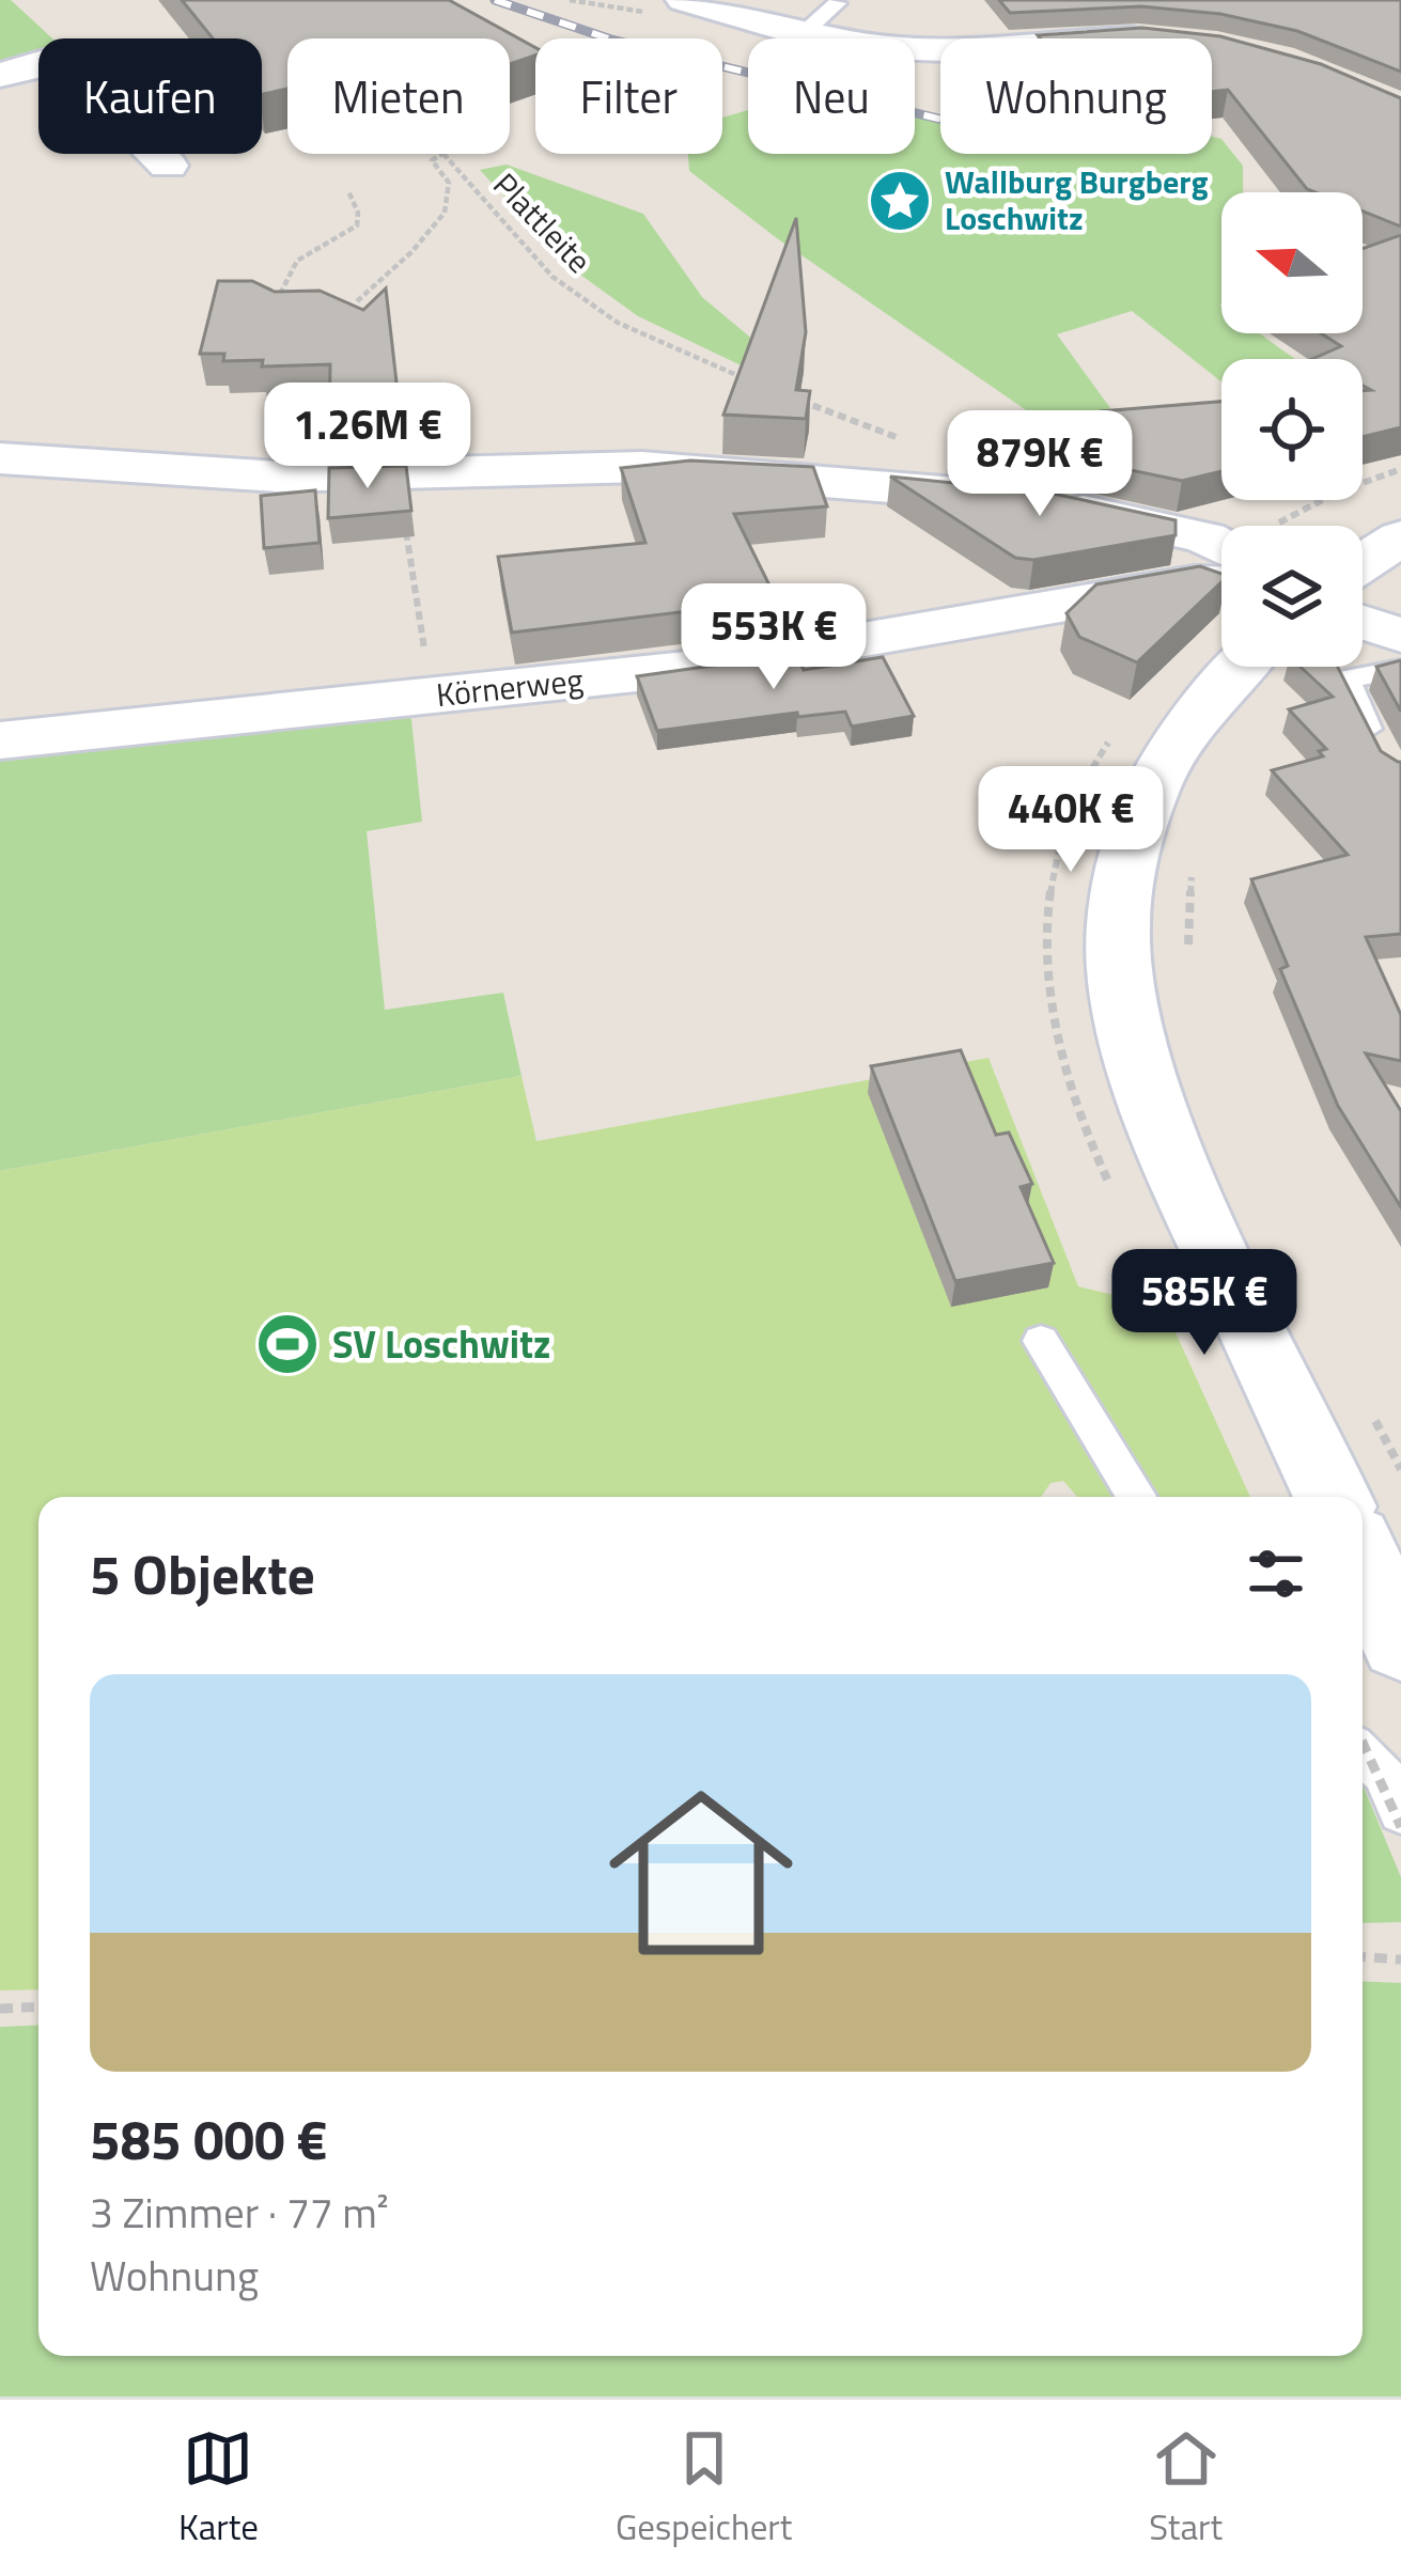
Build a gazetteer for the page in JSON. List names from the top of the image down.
{
  "streets": {
    "street": ["Körnerweg"],
    "path": ["Plattleite"]
  },
  "places": {
    "place": ["Wallburg Burgberg Loschwitz"],
    "sports": ["SV Loschwitz"]
  },
  "north": "left",
  "page": {
    "chip": [
      "Kaufen",
      "Mieten",
      "Filter",
      "Neu",
      "Wohnung"
    ],
    "price": [
      "1.26M €",
      "879K €",
      "553K €",
      "440K €",
      "585K €"
    ],
    "heading": "5 Objekte",
    "list": [
      {
        "name": "585 000 €",
        "note": "3 Zimmer · 77 m² · Wohnung"
      }
    ],
    "tabs": ["Karte", "Gespeichert", "Start"]
  }
}
